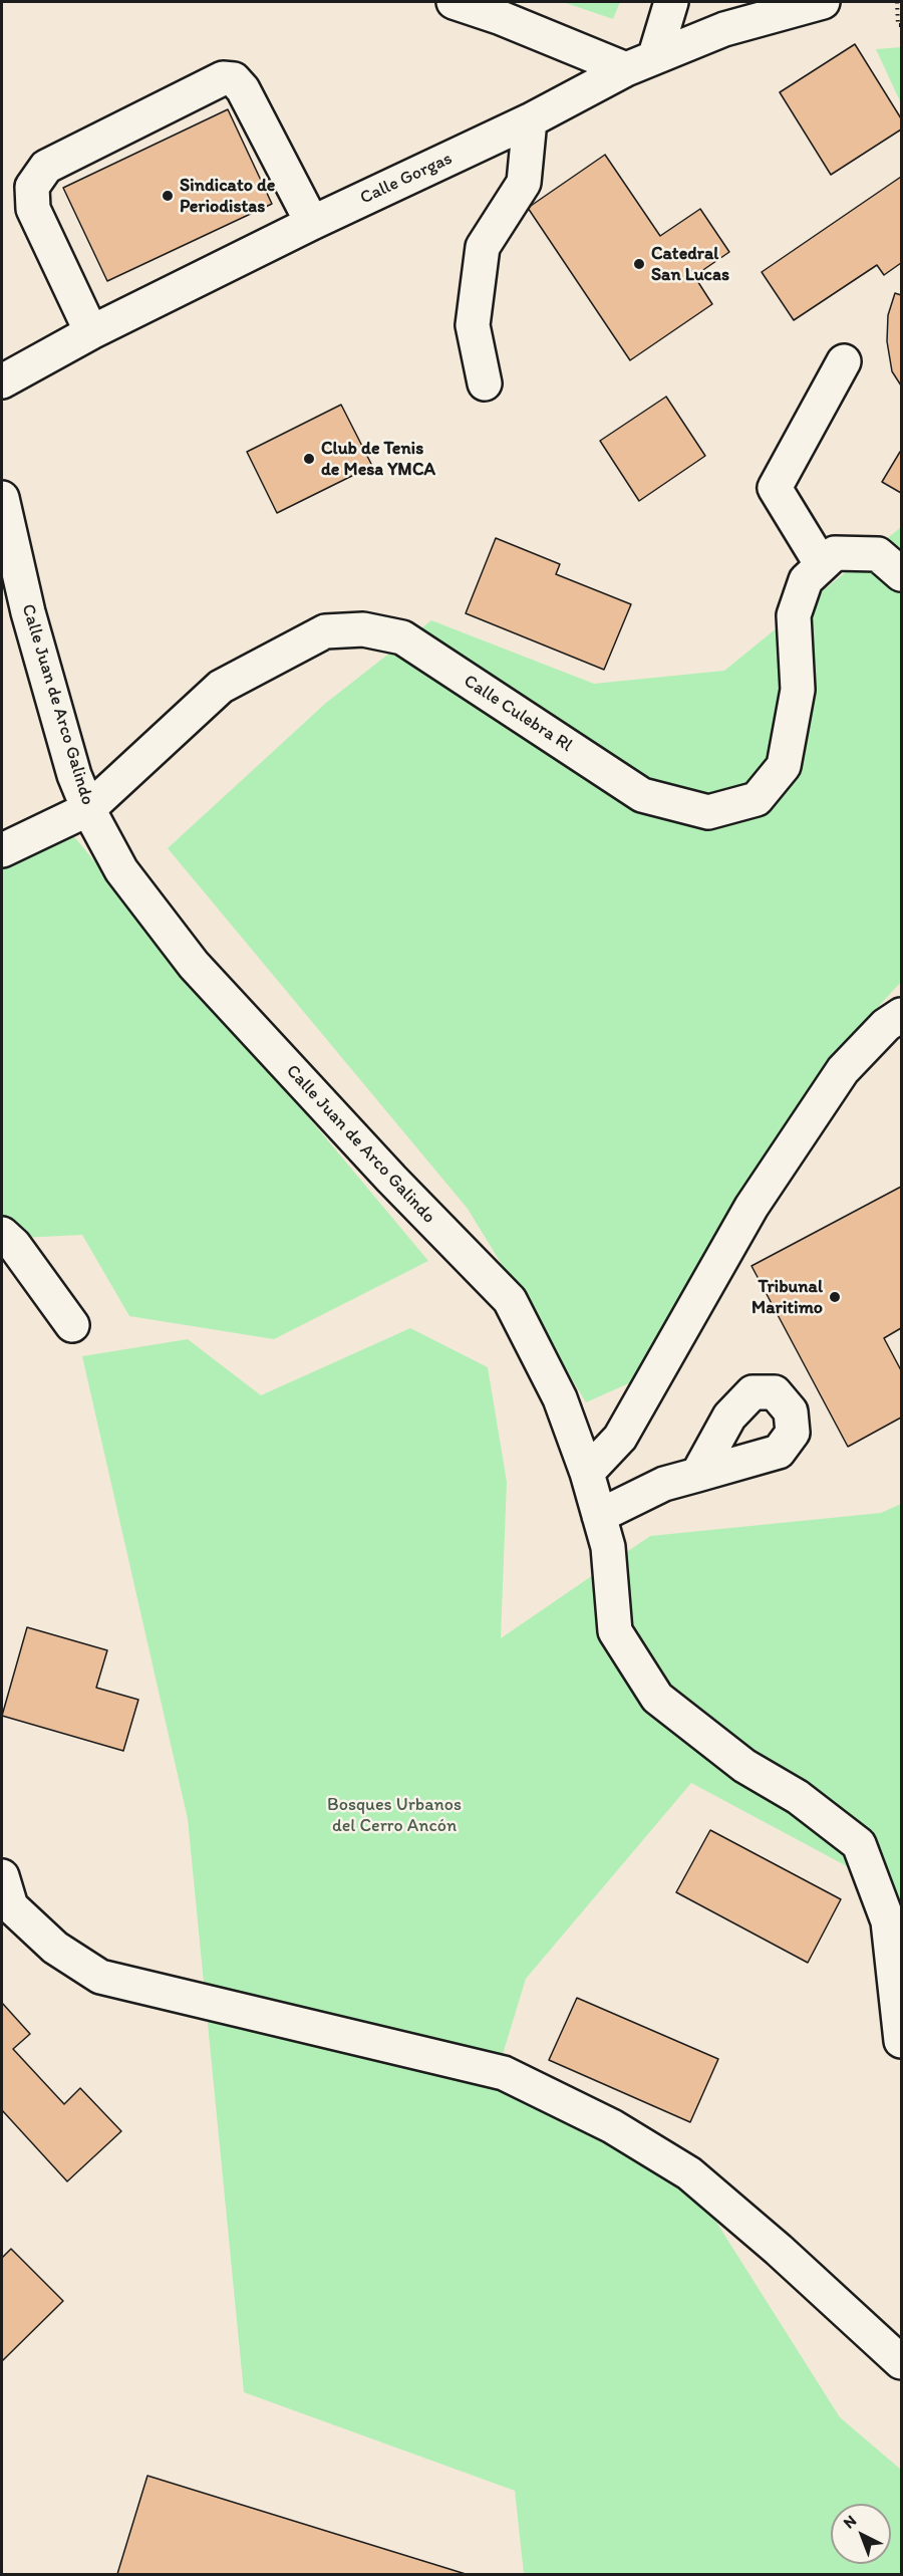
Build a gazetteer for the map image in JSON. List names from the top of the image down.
{
  "streets": {
    "street": ["Calle Gorgas", "Calle Juan de Arco Galindo", "Calle Culebra Rl"]
  },
  "crossings": [
    ["Calle Juan de Arco Galindo", "Calle Culebra Rl"]
  ],
  "parks": ["Bosques Urbanos del Cerro Ancón"],
  "places": [
    "Sindicato de Periodistas",
    "Catedral San Lucas",
    "Club de Tenis de Mesa YMCA",
    "Tribunal Maritimo"
  ],
  "north": "top left"
}
